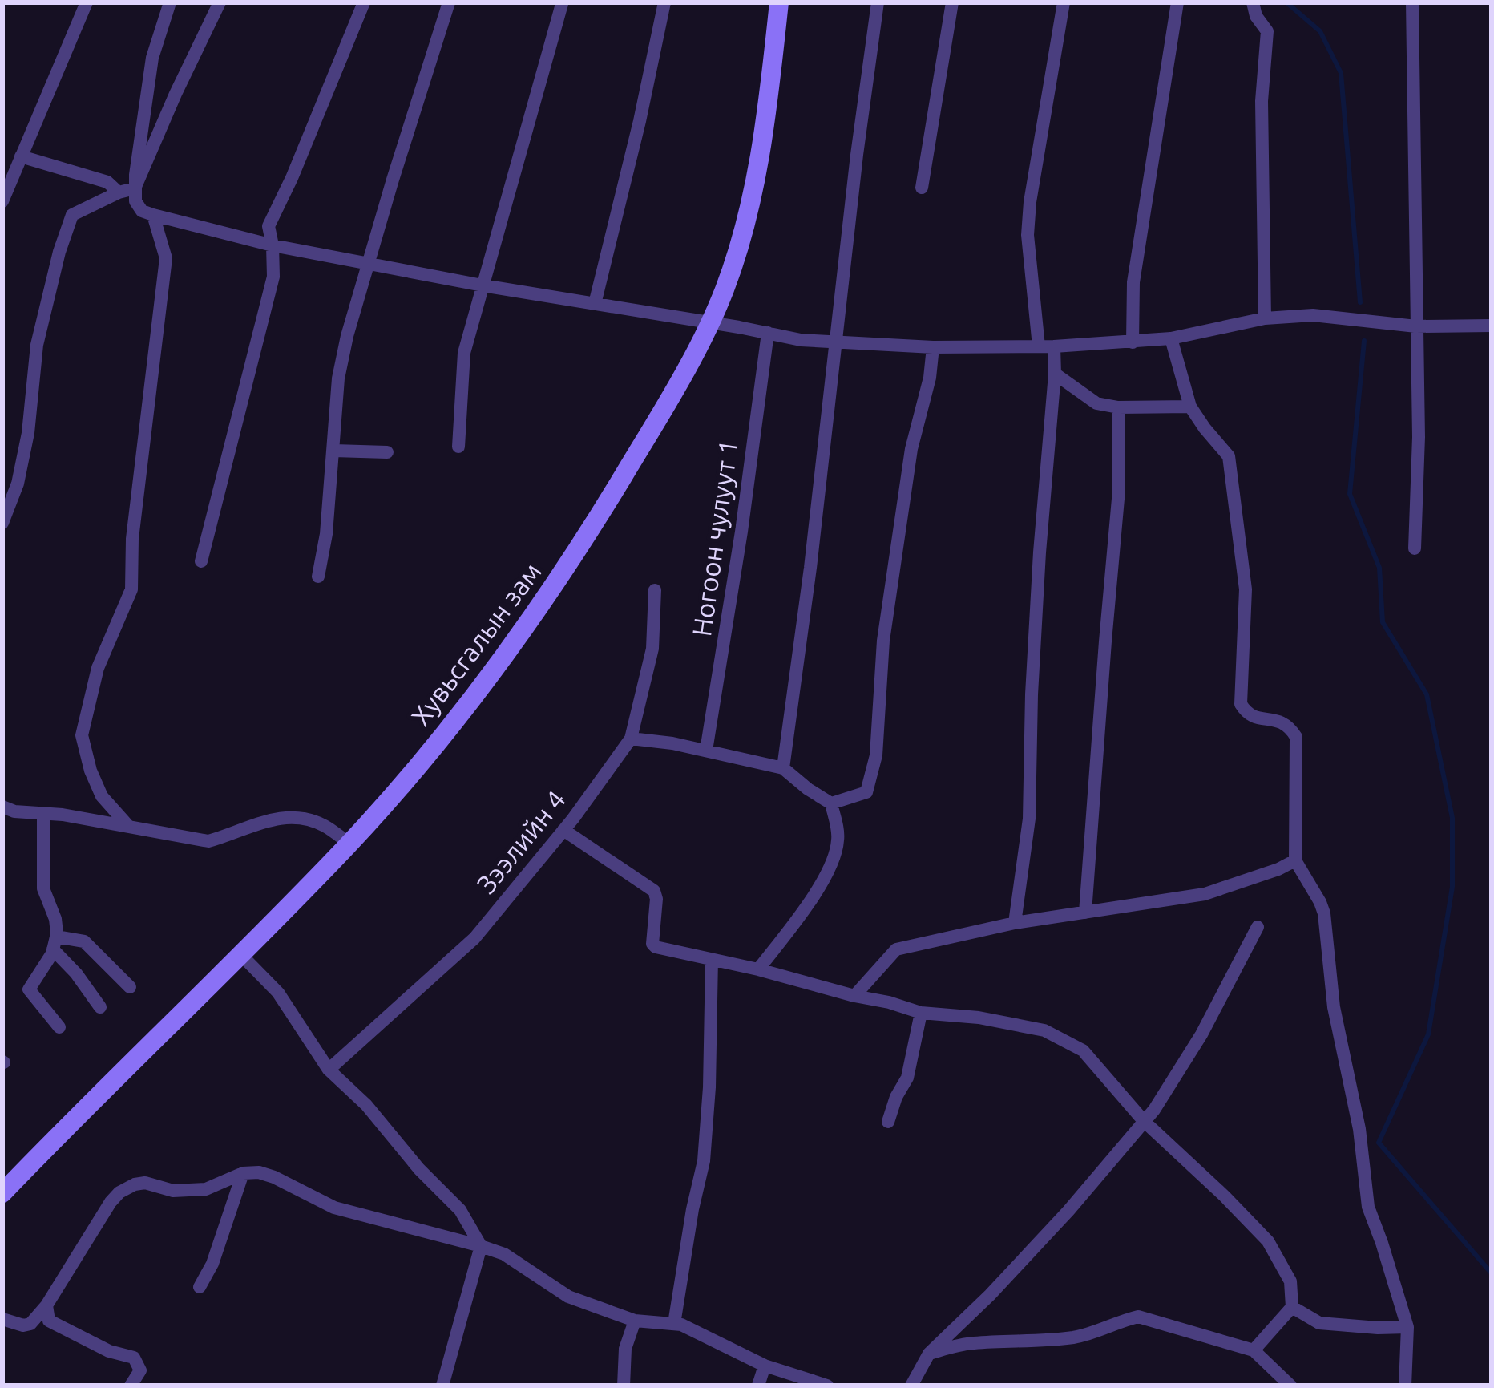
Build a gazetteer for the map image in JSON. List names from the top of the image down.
{
  "streets": {
    "main road": ["Хувьсгалын зам"],
    "street": ["Ногоон чулуут 1", "Зээлийн 4"]
  }
}
